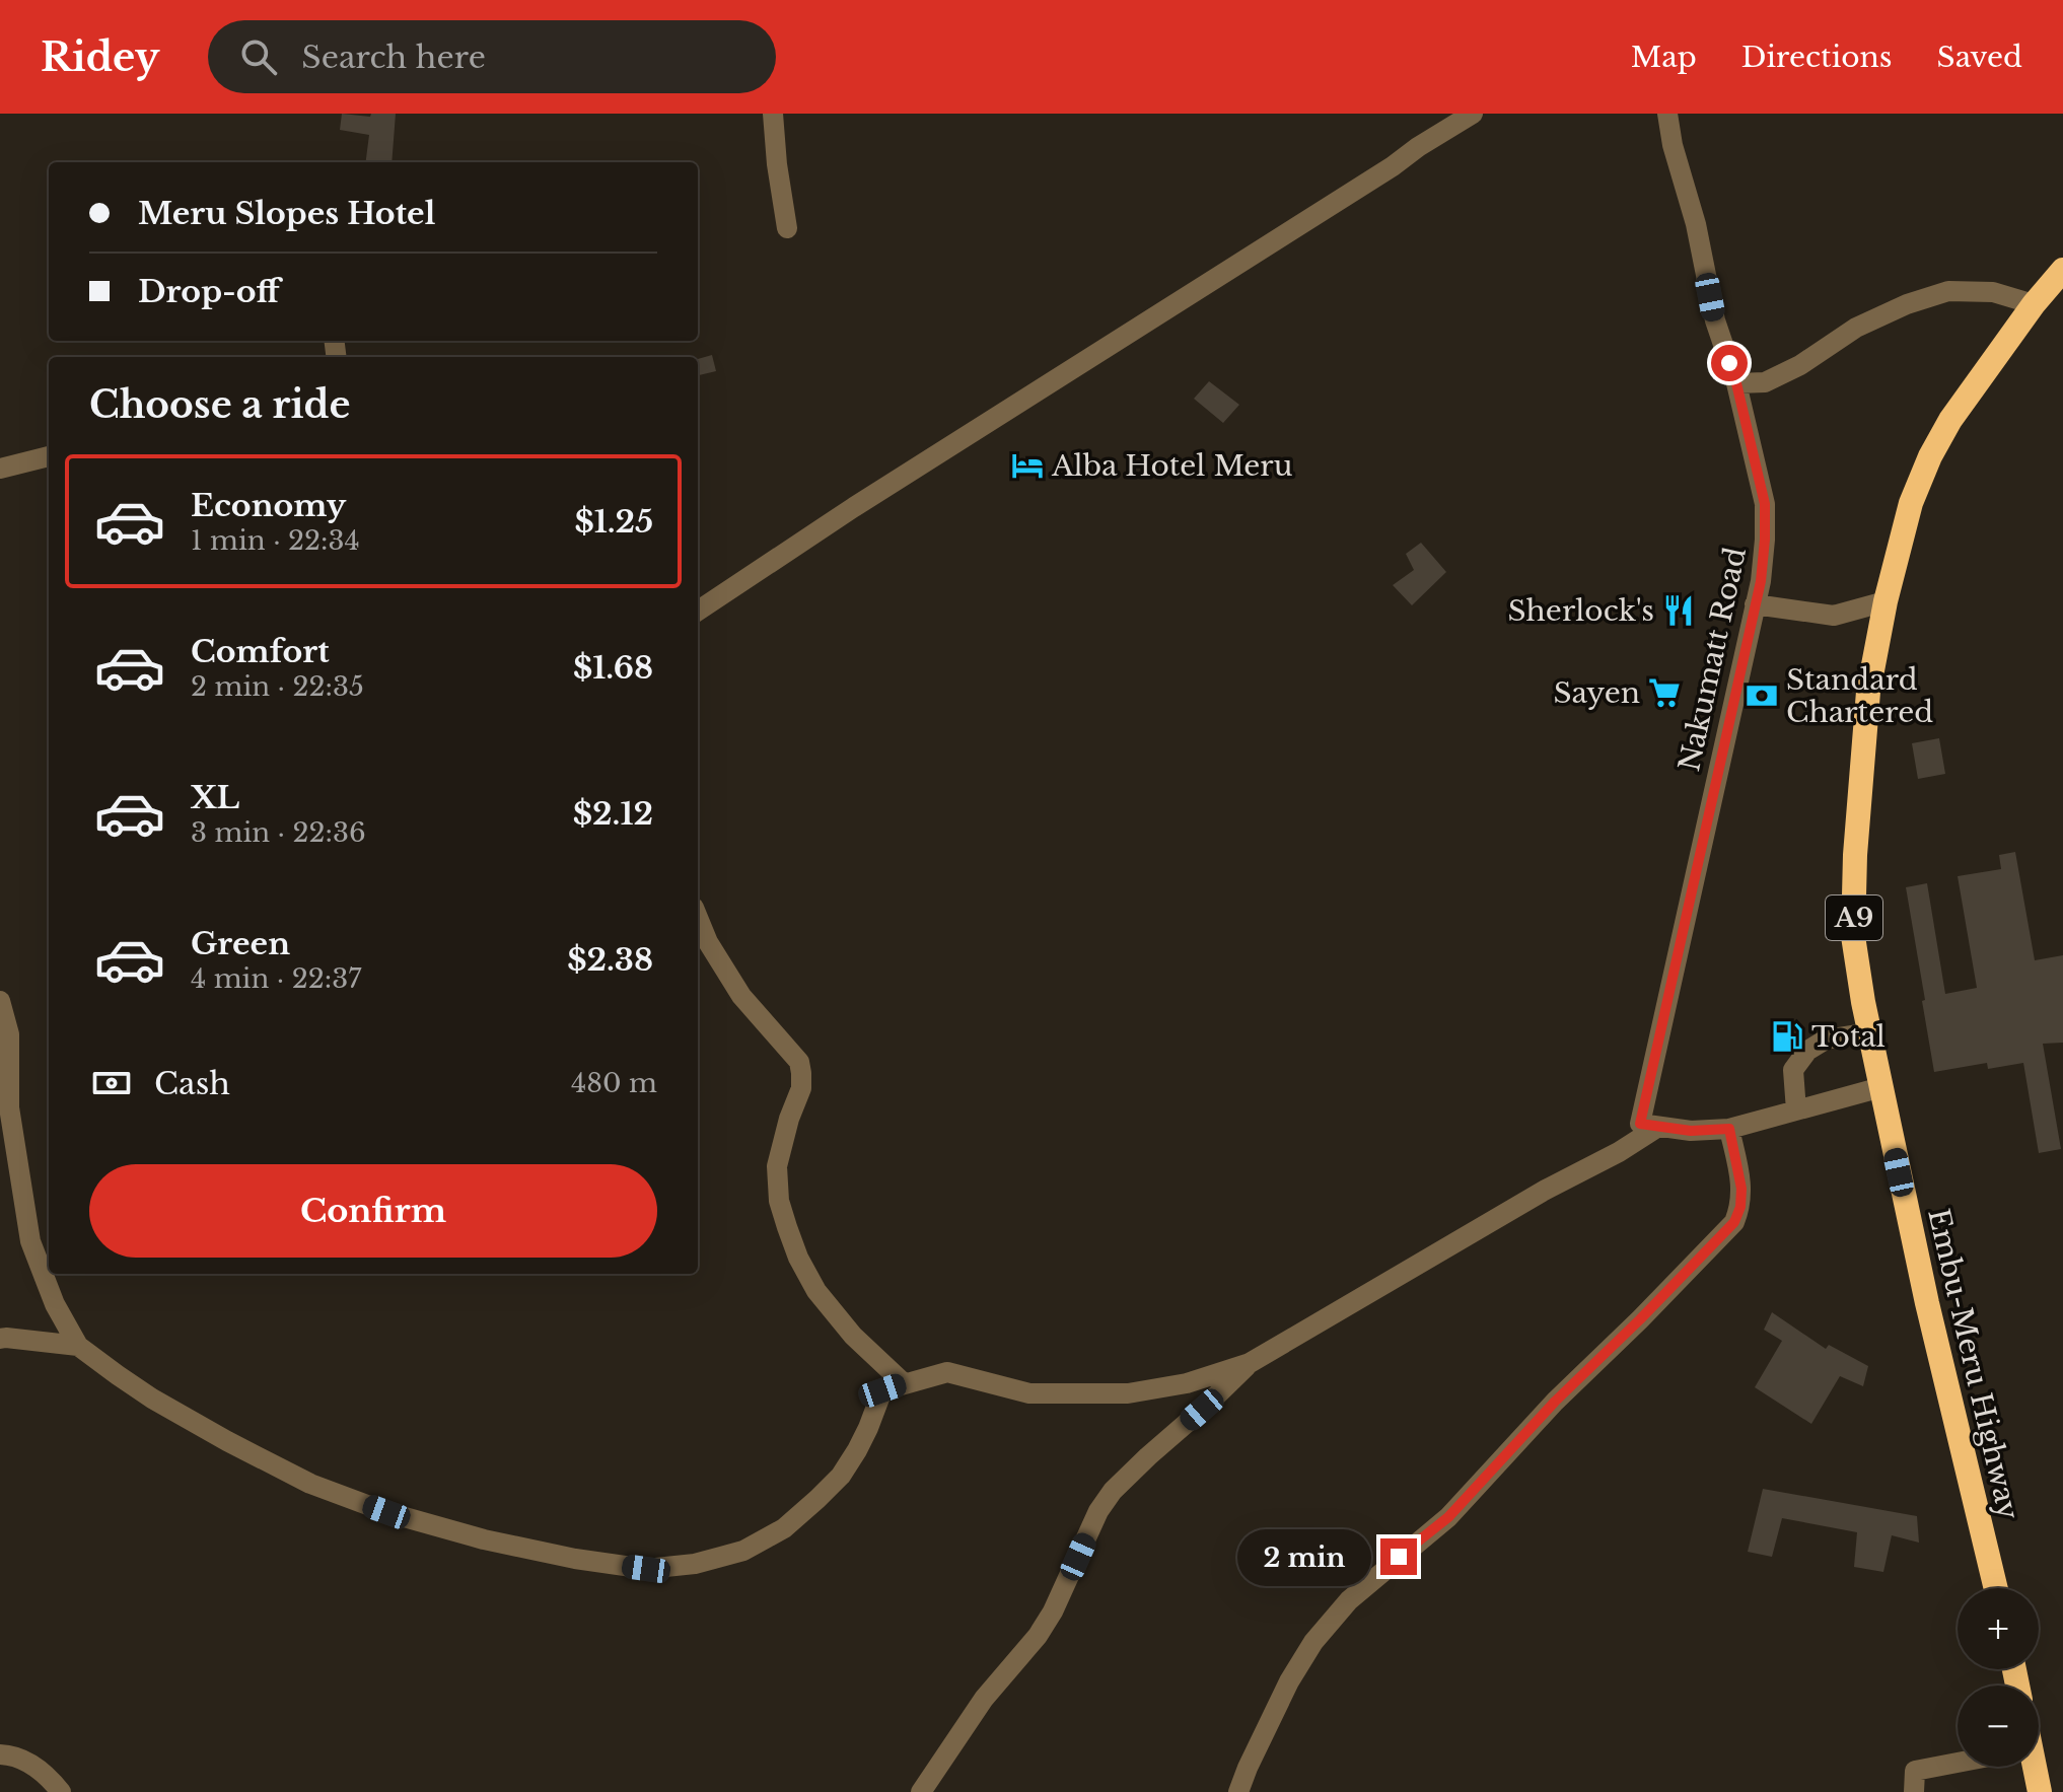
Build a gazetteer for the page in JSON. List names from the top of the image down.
{
  "streets": {
    "highway": ["A9", "Embu-Meru Highway"],
    "street": ["Nakumatt Road"]
  },
  "places": {
    "hotel": ["Alba Hotel Meru"],
    "restaurant": ["Sherlock's"],
    "supermarket": ["Sayen"],
    "bank": ["Standard Chartered"],
    "fuel station": ["Total"]
  },
  "page": {
    "header": "Ridey",
    "search": "Search here",
    "nav": ["Map", "Directions", "Saved"],
    "banner": ["Meru Slopes Hotel", "Drop-off"],
    "heading": "Choose a ride",
    "list": [
      {
        "name": "Economy",
        "note": "1 min · 22:34",
        "value": "$1.25"
      },
      {
        "name": "Comfort",
        "note": "2 min · 22:35",
        "value": "$1.68"
      },
      {
        "name": "XL",
        "note": "3 min · 22:36",
        "value": "$2.12"
      },
      {
        "name": "Green",
        "note": "4 min · 22:37",
        "value": "$2.38"
      }
    ],
    "pay": ["Cash", "480 m"],
    "buttons": "Confirm",
    "bubble": "2 min",
    "map_buttons": ["+", "−"]
  }
}
